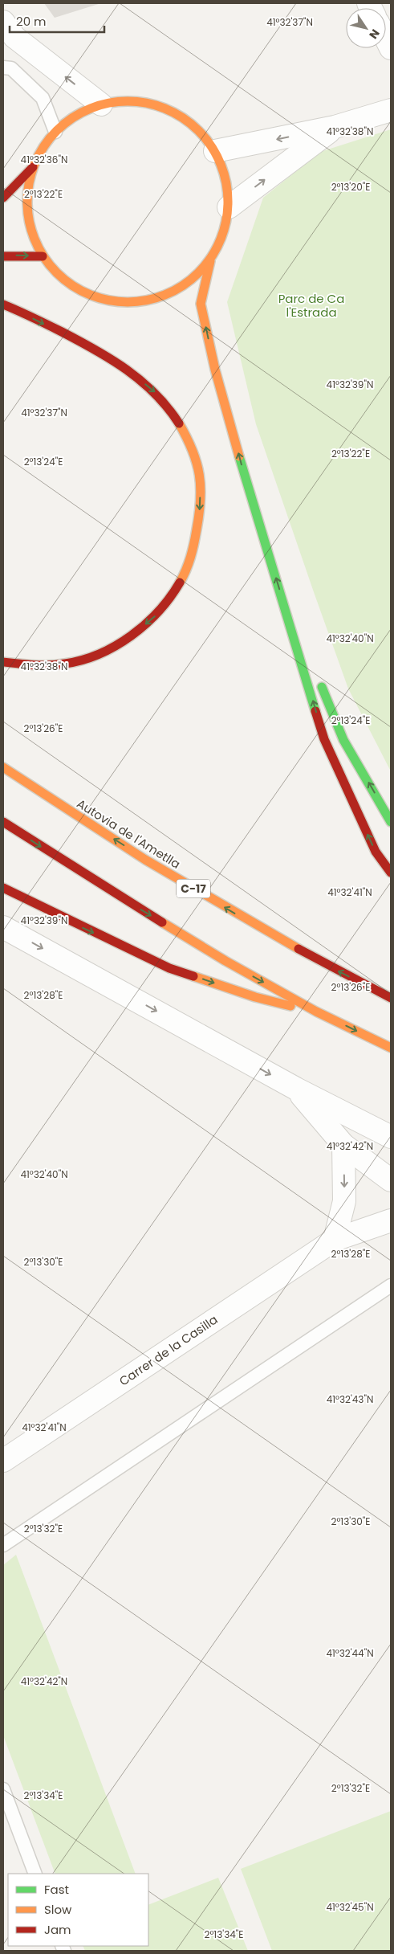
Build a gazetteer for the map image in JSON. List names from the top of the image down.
{
  "streets": {
    "main road": ["Autovia de l'Ametlla", "C-17"],
    "street": ["Carrer de la Casilla"]
  },
  "parks": ["Parc de Ca l'Estrada"],
  "legend": ["Fast", "Slow", "Jam"],
  "scale_bar": "20 m",
  "north": "bottom right",
  "coordinates": [
    "41°32'37\"N",
    "41°32'38\"N",
    "41°32'36\"N",
    "2°13'20\"E",
    "2°13'22\"E",
    "41°32'39\"N",
    "2°13'24\"E",
    "41°32'40\"N",
    "2°13'26\"E",
    "41°32'41\"N",
    "2°13'28\"E",
    "41°32'42\"N",
    "2°13'30\"E",
    "41°32'43\"N",
    "2°13'32\"E",
    "41°32'44\"N",
    "2°13'34\"E",
    "41°32'45\"N"
  ]
}
